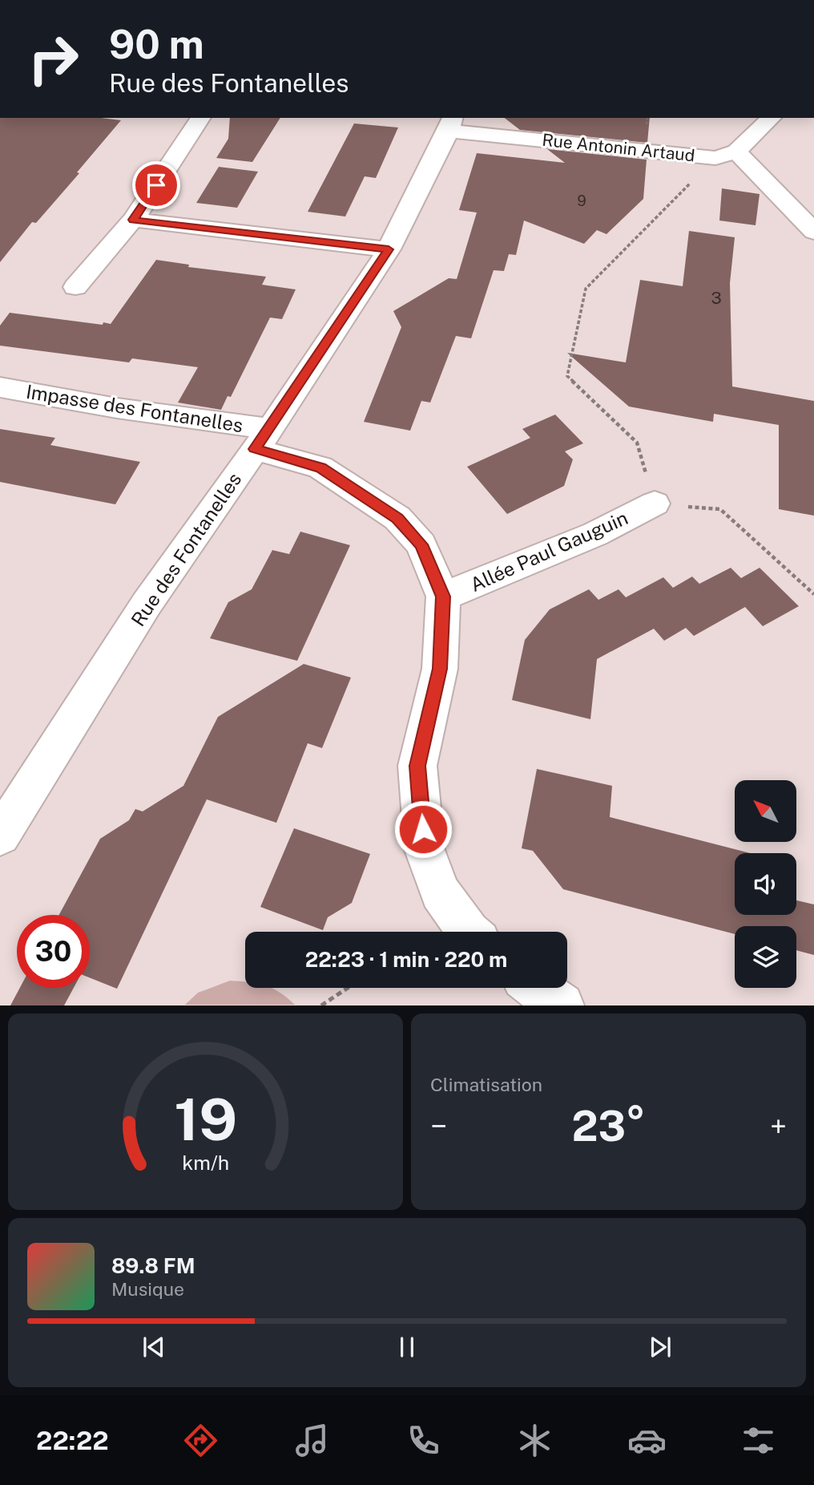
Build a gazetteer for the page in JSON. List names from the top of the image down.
{
  "streets": {
    "street": [
      "Rue Antonin Artaud",
      "Impasse des Fontanelles",
      "Rue des Fontanelles",
      "Allée Paul Gauguin"
    ]
  },
  "crossings": [
    ["Rue Antonin Artaud", "Rue des Fontanelles"],
    ["Impasse des Fontanelles", "Rue des Fontanelles"],
    ["Impasse des Fontanelles", "Allée Paul Gauguin"]
  ],
  "house_numbers": ["9", "3"],
  "north": "top left",
  "page": {
    "turn": ["90 m", "Rue des Fontanelles"],
    "limit": "30",
    "trip": "22:23 · 1 min · 220 m",
    "tile": "Climatisation",
    "heat": ["−", "23°", "+"],
    "song": ["89.8 FM", "Musique"],
    "tabs": "22:22",
    "gauge": ["19", "km/h"]
  }
}
